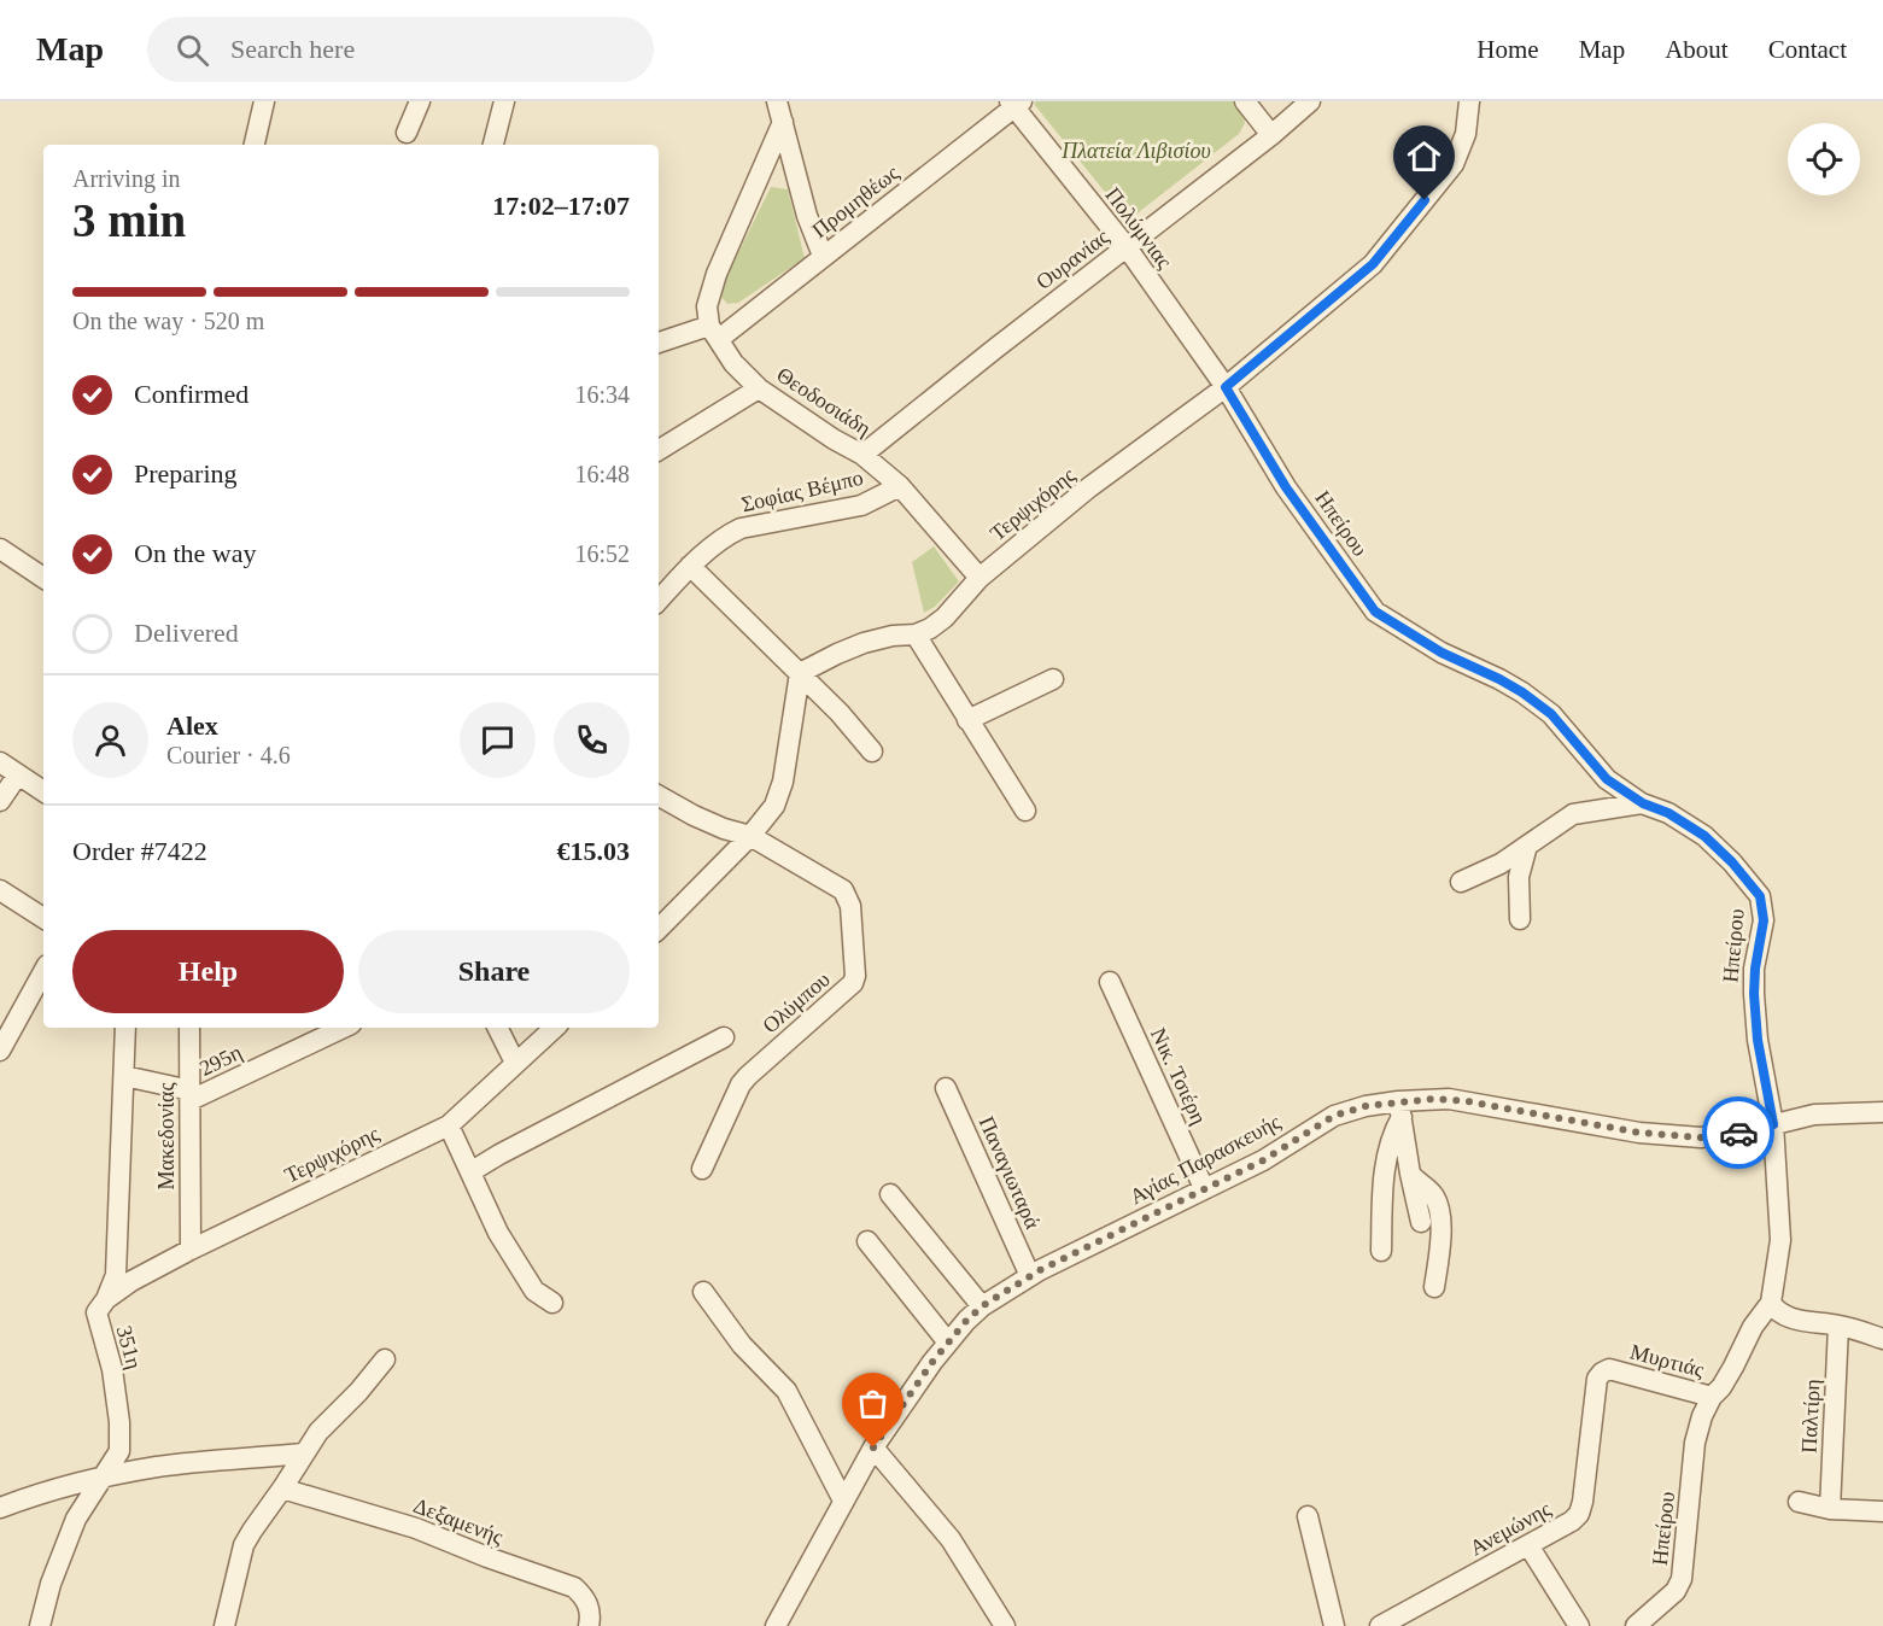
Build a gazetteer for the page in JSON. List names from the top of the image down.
{
  "streets": {
    "street": [
      "Προμηθέως",
      "Πολύμνιας",
      "Ουρανίας",
      "Θεοδοσιάδη",
      "Σοφίας Βέμπο",
      "Τερψιχόρης",
      "Ηπείρου",
      "Ολύμπου",
      "295η",
      "Νικ. Τσιέρη",
      "Μακεδονίας",
      "Αγίας Παρασκευής",
      "Παναγιωταρά",
      "351η",
      "Μυρτιάς",
      "Παλτίρη",
      "Δεξαμενής",
      "Ανεμώνης"
    ]
  },
  "crossings": [
    ["Προμηθέως", "Πολύμνιας"],
    ["Προμηθέως", "Θεοδοσιάδη"],
    ["Πολύμνιας", "Ουρανίας"],
    ["Πολύμνιας", "Τερψιχόρης"],
    ["Πολύμνιας", "Ηπείρου"],
    ["Ουρανίας", "Θεοδοσιάδη"],
    ["Θεοδοσιάδη", "Σοφίας Βέμπο"],
    ["Θεοδοσιάδη", "Τερψιχόρης"],
    ["Τερψιχόρης", "Ηπείρου"],
    ["Τερψιχόρης", "Μακεδονίας"],
    ["Τερψιχόρης", "351η"],
    ["Ηπείρου", "Αγίας Παρασκευής"],
    ["Ηπείρου", "Μυρτιάς"],
    ["295η", "Μακεδονίας"],
    ["Νικ. Τσιέρη", "Αγίας Παρασκευής"],
    ["Αγίας Παρασκευής", "Παναγιωταρά"],
    ["Μυρτιάς", "Ανεμώνης"]
  ],
  "parks": ["Πλατεία Λιβισίου"],
  "page": {
    "header": "Map",
    "search": "Search here",
    "nav": [
      "Home",
      "Map",
      "About",
      "Contact"
    ],
    "heading": ["3 min", "Arriving in", "17:02–17:07"],
    "panel": [
      "Alex",
      "Courier · 4.6",
      "Order #7422",
      "€15.03"
    ],
    "bar": "On the way · 520 m",
    "list": [
      ["Confirmed", "16:34"],
      ["Preparing", "16:48"],
      ["On the way", "16:52"],
      "Delivered"
    ],
    "buttons": ["Help", "Share"]
  }
}
